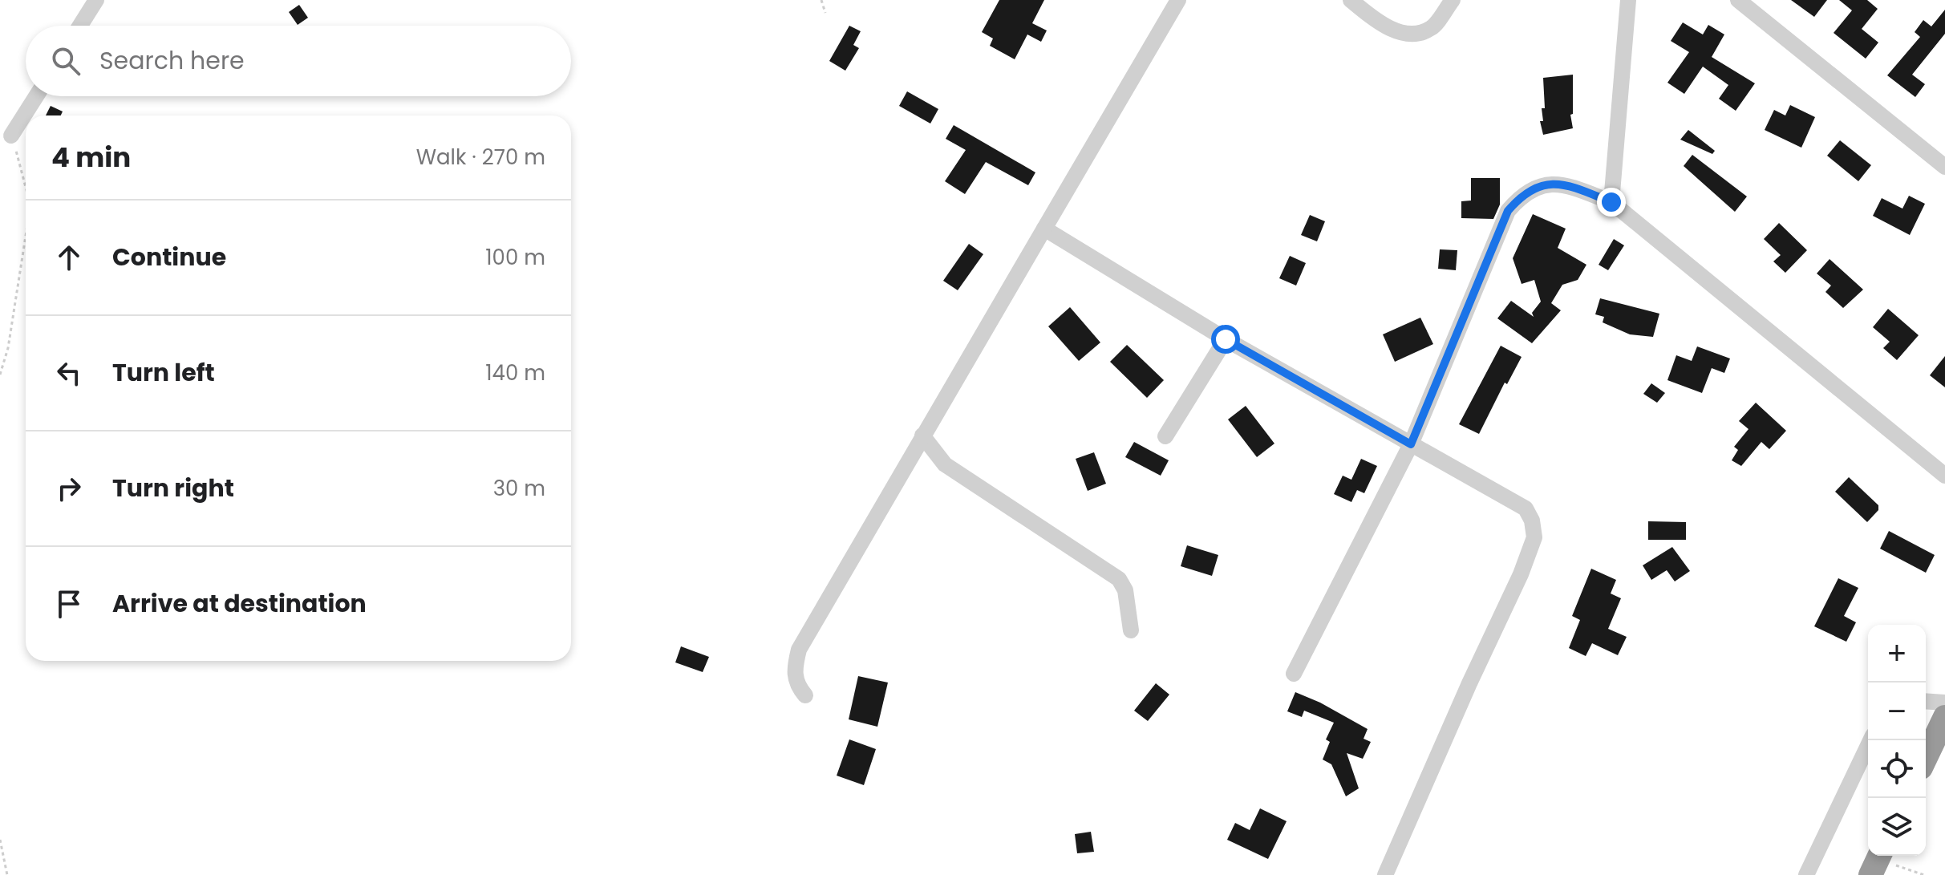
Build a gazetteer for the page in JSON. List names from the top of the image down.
{
  "page": {
    "search": "Search here",
    "heading": ["4 min", "Walk · 270 m"],
    "list": [
      ["Continue", "100 m"],
      ["Turn left", "140 m"],
      ["Turn right", "30 m"],
      "Arrive at destination"
    ],
    "map_buttons": ["+", "−"]
  }
}
